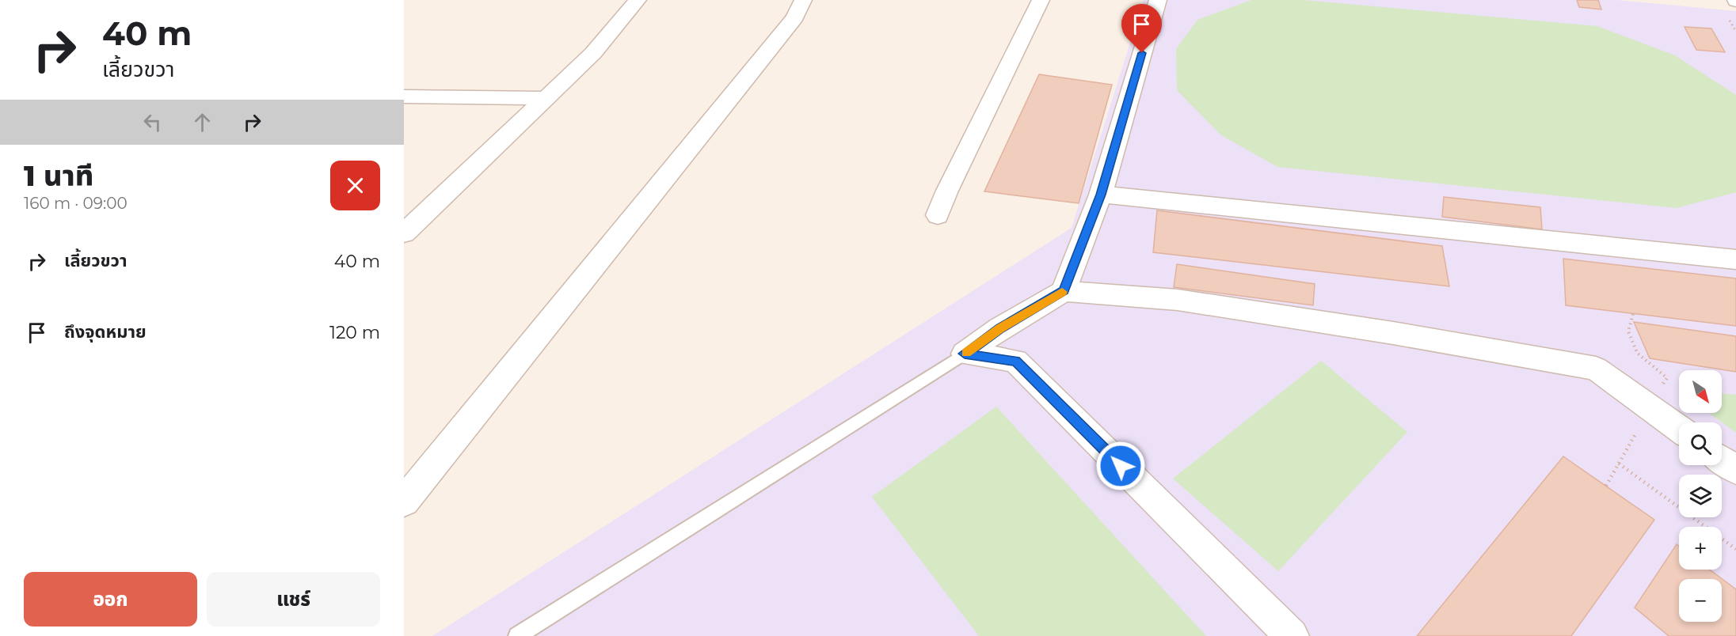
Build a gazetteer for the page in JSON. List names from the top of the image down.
{
  "north": "bottom right",
  "page": {
    "turn": ["40 m", "เลี้ยวขวา"],
    "heading": ["1 นาที", "160 m · 09:00"],
    "list": [
      {
        "name": "เลี้ยวขวา",
        "value": "40 m"
      },
      {
        "name": "ถึงจุดหมาย",
        "value": "120 m"
      }
    ],
    "map_buttons": ["+", "−"],
    "buttons": ["ออก", "แชร์"]
  }
}
